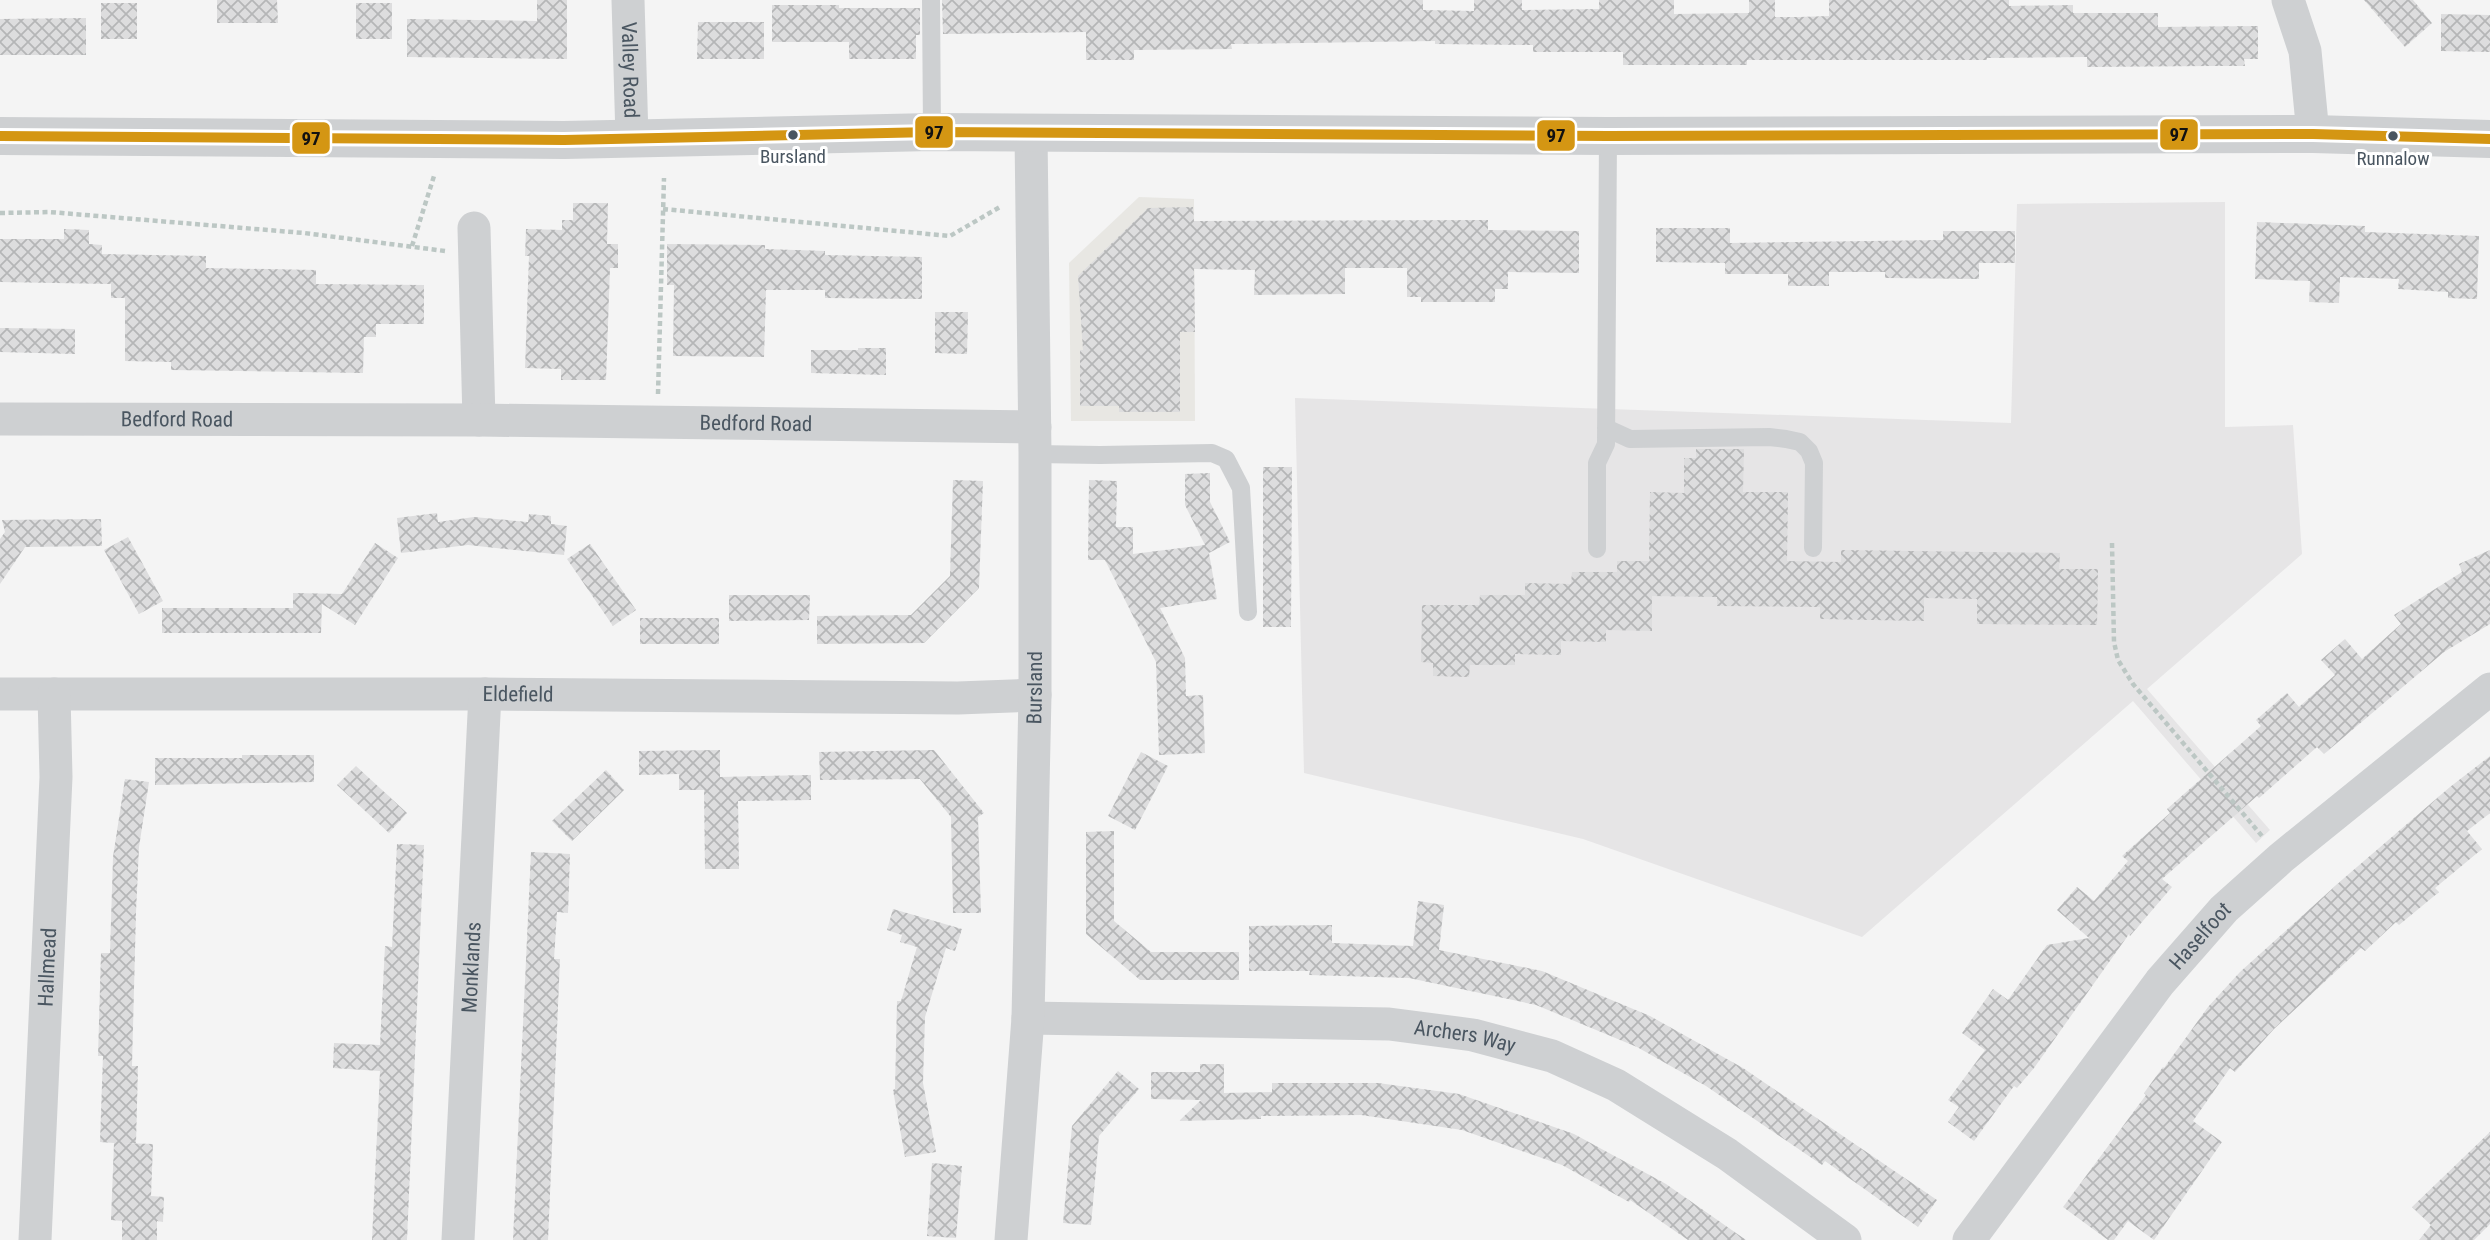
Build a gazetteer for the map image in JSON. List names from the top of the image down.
{
  "streets": {
    "street": [
      "Valley Road",
      "Bedford Road",
      "Bursland",
      "Eldefield",
      "Haselfoot",
      "Hallmead",
      "Monklands",
      "Archers Way"
    ]
  },
  "crossings": [
    ["Bedford Road", "Bursland"],
    ["Bursland", "Eldefield"],
    ["Bursland", "Archers Way"],
    ["Eldefield", "Hallmead"],
    ["Eldefield", "Monklands"]
  ],
  "places": ["Bursland", "Runnalow"],
  "lines": ["transit line 97"]
}
